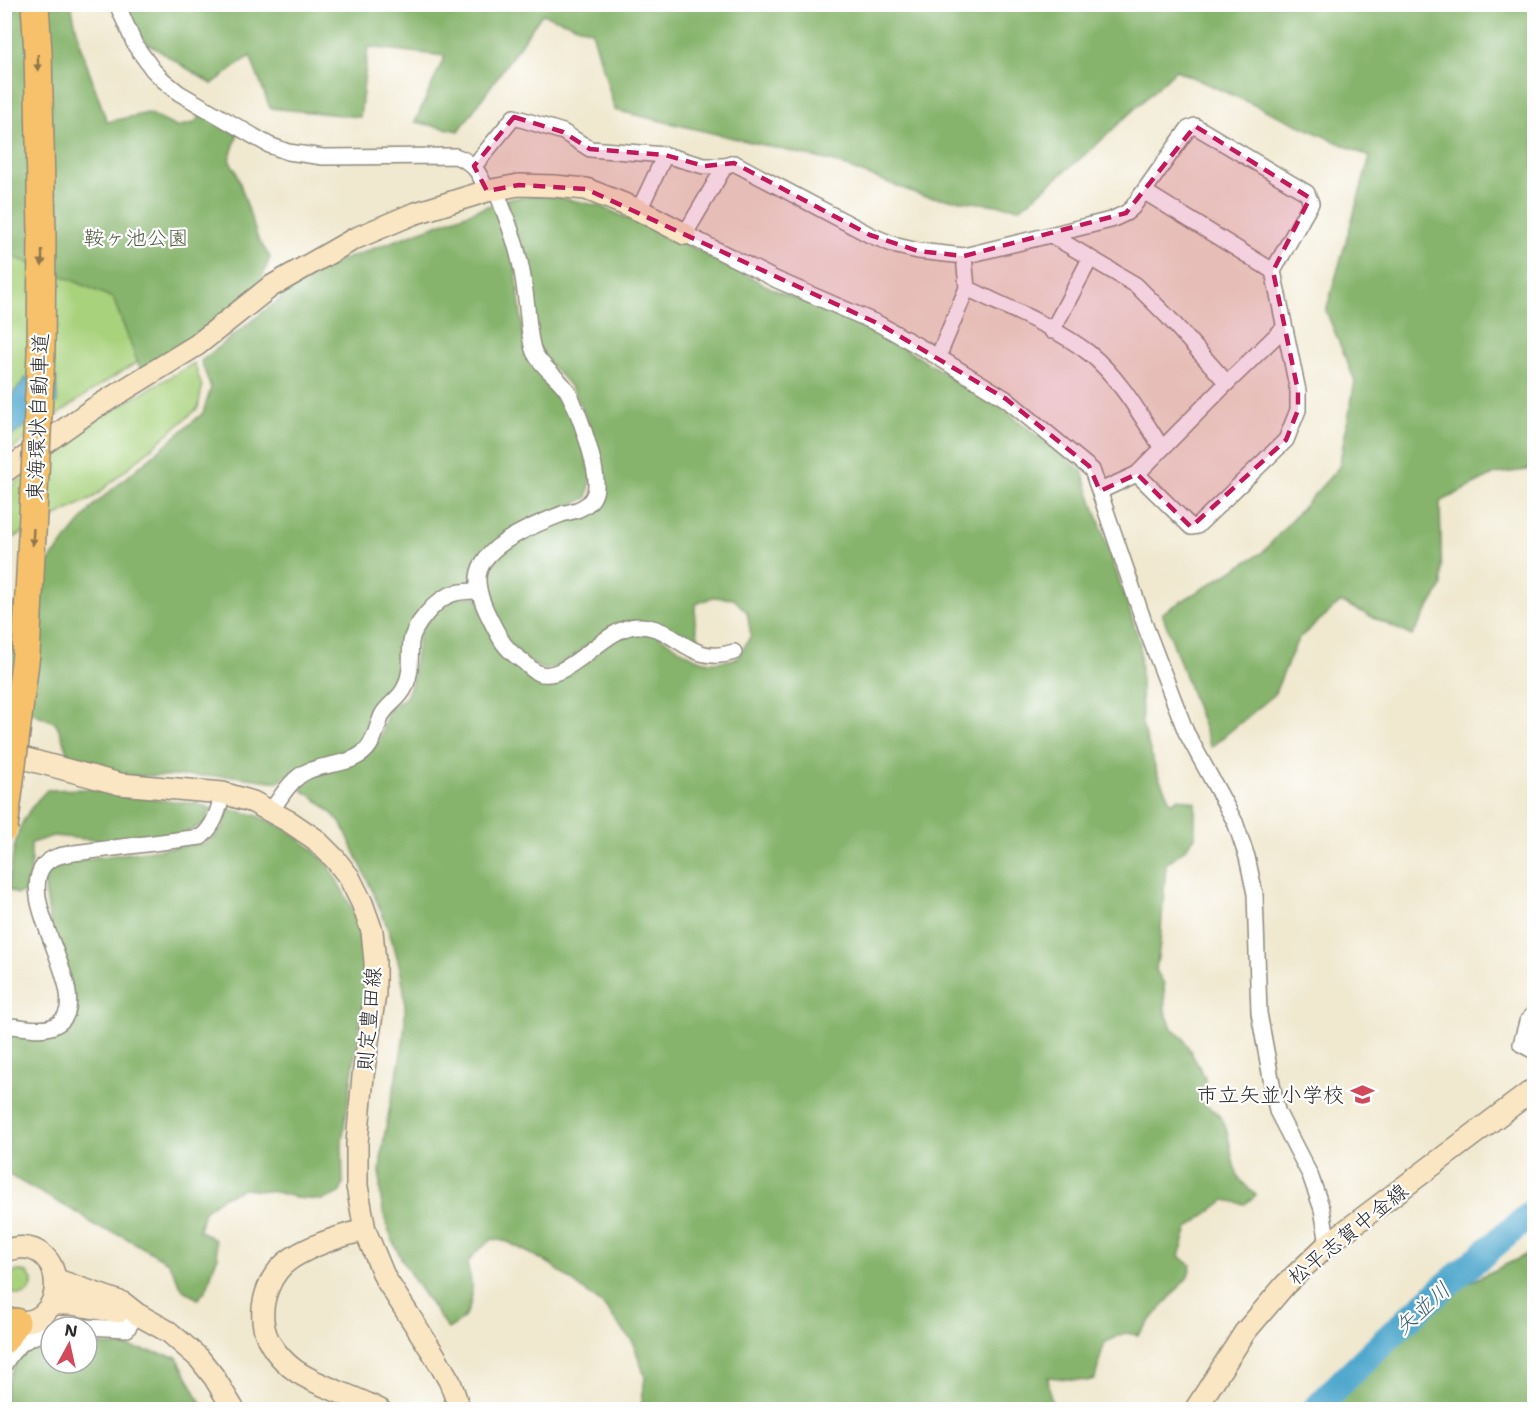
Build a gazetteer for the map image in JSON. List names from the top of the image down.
{
  "streets": {
    "highway": ["東海環状自動車道"],
    "street": ["則定豊田線", "松平志賀中金線"]
  },
  "one_way": ["東海環状自動車道"],
  "water": ["矢並川"],
  "parks": ["鞍ヶ池公園"],
  "places": {
    "school or university": ["市立矢並小学校"]
  },
  "north": "top"
}
